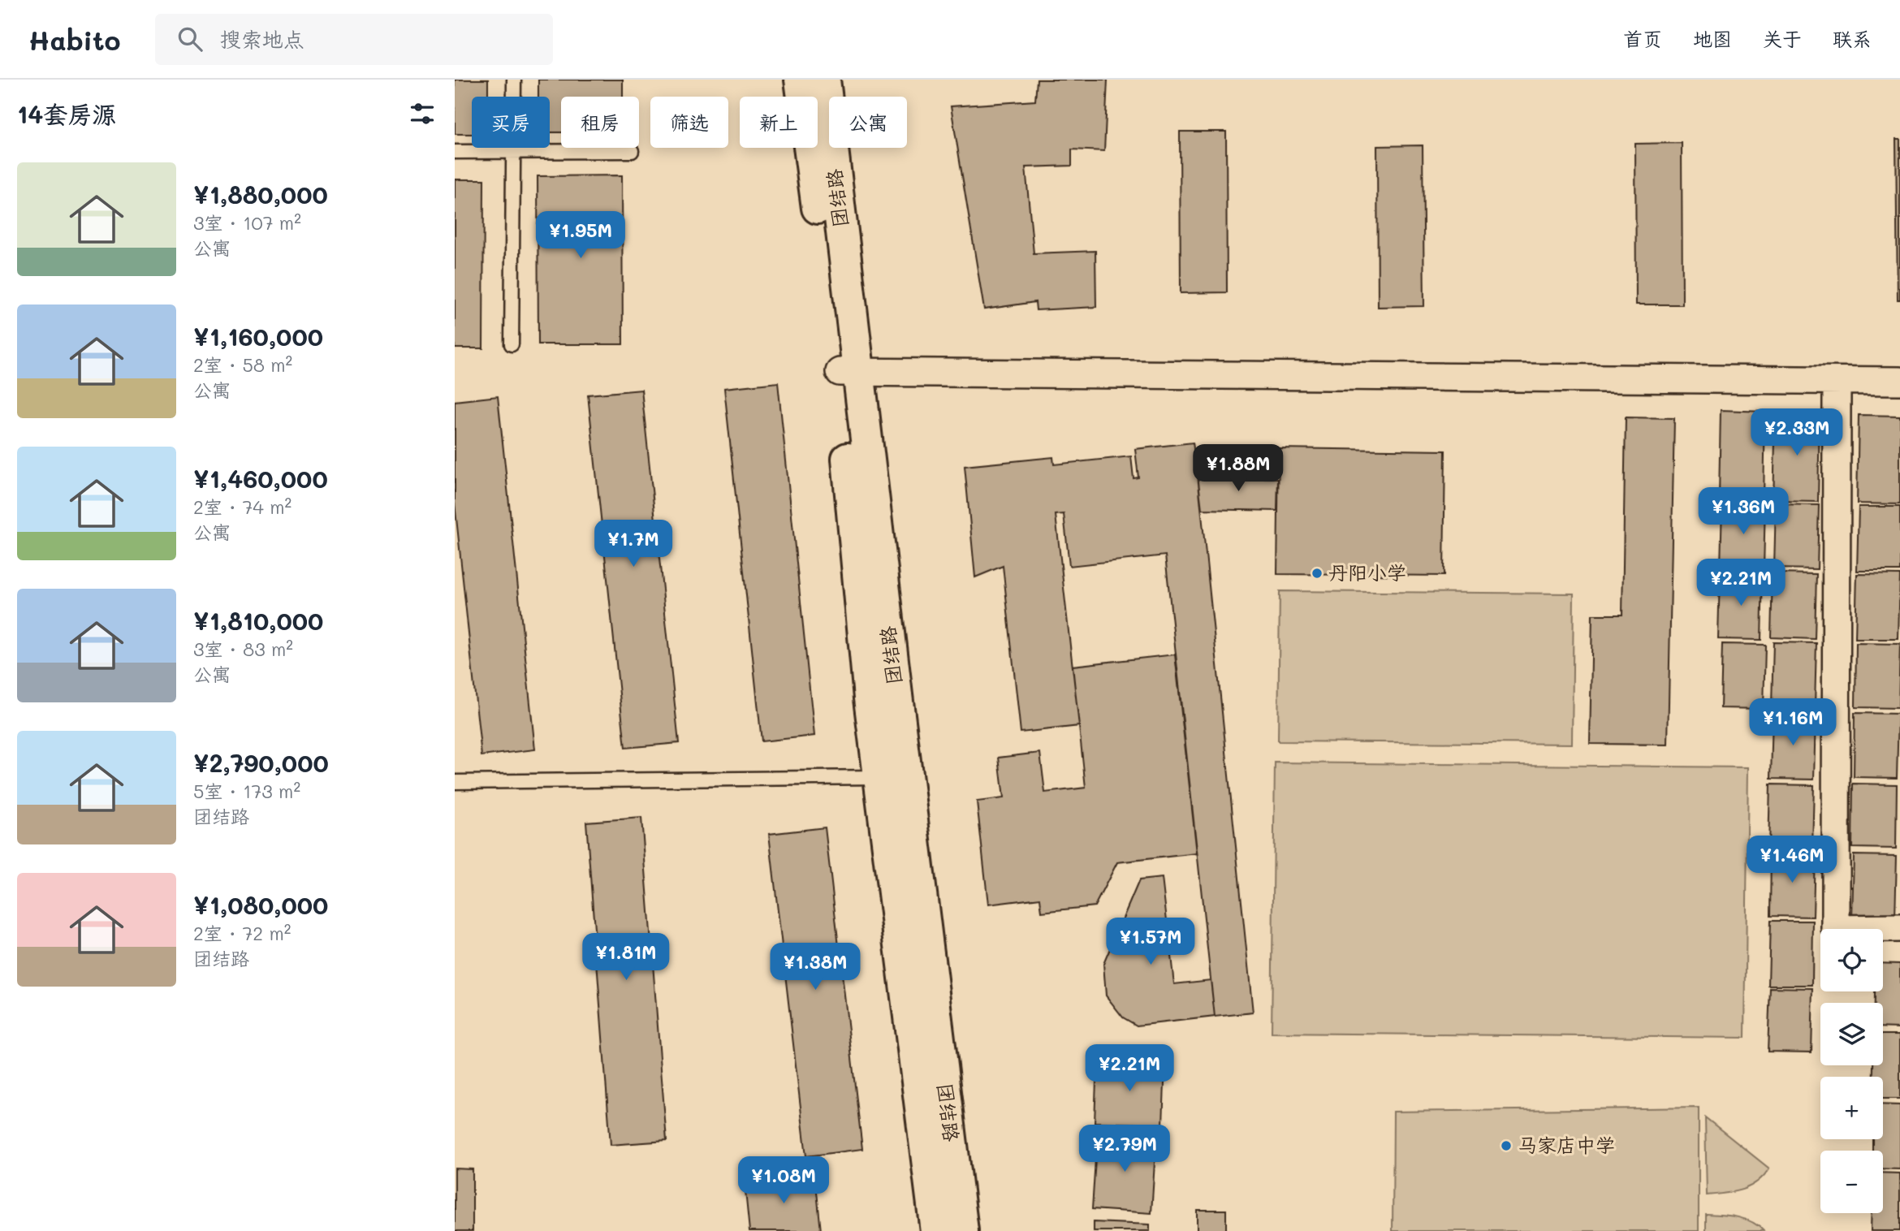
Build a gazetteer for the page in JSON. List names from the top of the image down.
{
  "streets": {
    "main road": ["团结路"]
  },
  "places": ["丹阳小学", "马家店中学"],
  "page": {
    "header": "Habito",
    "search": "搜索地点",
    "nav": [
      "首页",
      "地图",
      "关于",
      "联系"
    ],
    "heading": "14套房源",
    "chip": [
      "买房",
      "租房",
      "筛选",
      "新上",
      "公寓"
    ],
    "list": [
      {
        "name": "¥1,880,000",
        "note": "3室 · 107 m² · 公寓"
      },
      {
        "name": "¥1,160,000",
        "note": "2室 · 58 m² · 公寓"
      },
      {
        "name": "¥1,460,000",
        "note": "2室 · 74 m² · 公寓"
      },
      {
        "name": "¥1,810,000",
        "note": "3室 · 83 m² · 公寓"
      },
      {
        "name": "¥2,790,000",
        "note": "5室 · 173 m² · 团结路"
      },
      {
        "name": "¥1,080,000",
        "note": "2室 · 72 m² · 团结路"
      }
    ],
    "price": [
      "¥1.95M",
      "¥2.33M",
      "¥1.88M",
      "¥1.36M",
      "¥1.7M",
      "¥2.21M",
      "¥1.16M",
      "¥1.46M",
      "¥1.57M",
      "¥1.81M",
      "¥1.38M",
      "¥2.21M",
      "¥2.79M",
      "¥1.08M"
    ],
    "map_buttons": ["+", "−"]
  }
}
